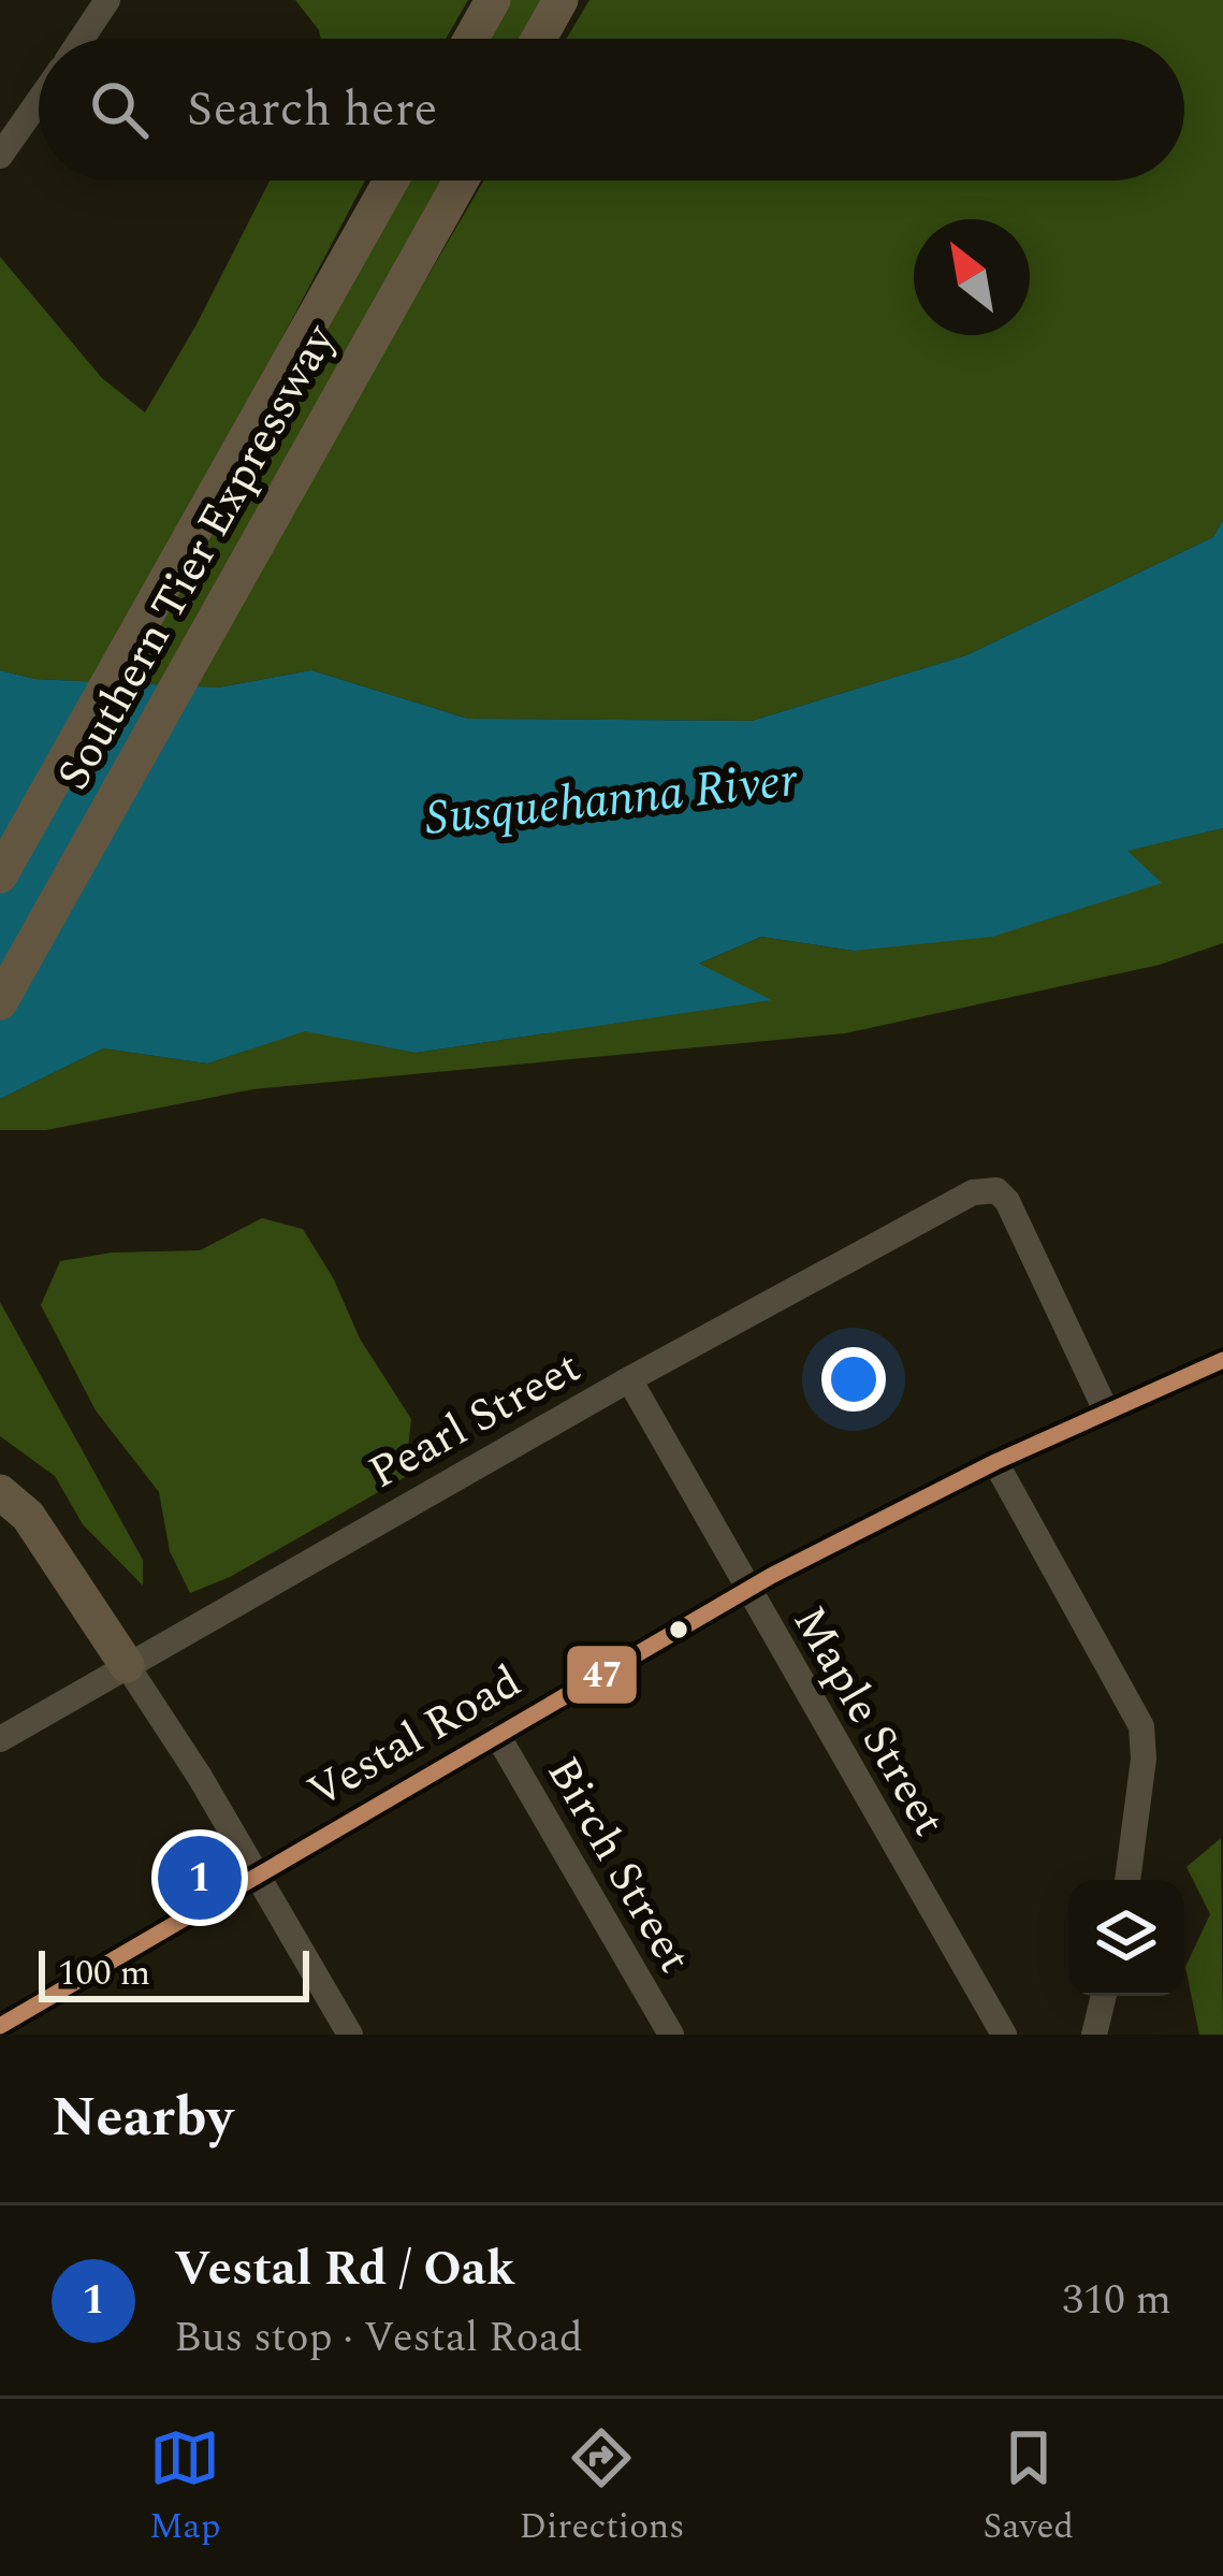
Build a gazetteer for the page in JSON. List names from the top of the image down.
{
  "streets": {
    "highway": ["Southern Tier Expressway"],
    "street": [
      "Pearl Street",
      "Maple Street",
      "Vestal Road",
      "Birch Street"
    ]
  },
  "crossings": [
    ["Pearl Street", "Maple Street"],
    ["Pearl Street", "Vestal Road"],
    ["Maple Street", "Vestal Road"],
    ["Vestal Road", "Birch Street"]
  ],
  "water": ["Susquehanna River"],
  "lines": ["transit line 47"],
  "scale_bar": "100 m",
  "north": "top left",
  "page": {
    "search": "Search here",
    "pins": "1",
    "scale": "100 m",
    "heading": "Nearby",
    "list": [
      {
        "mark": "1",
        "name": "Vestal Rd / Oak",
        "note": "Bus stop · Vestal Road",
        "value": "310 m"
      }
    ],
    "nav": ["Map", "Directions", "Saved"]
  }
}
